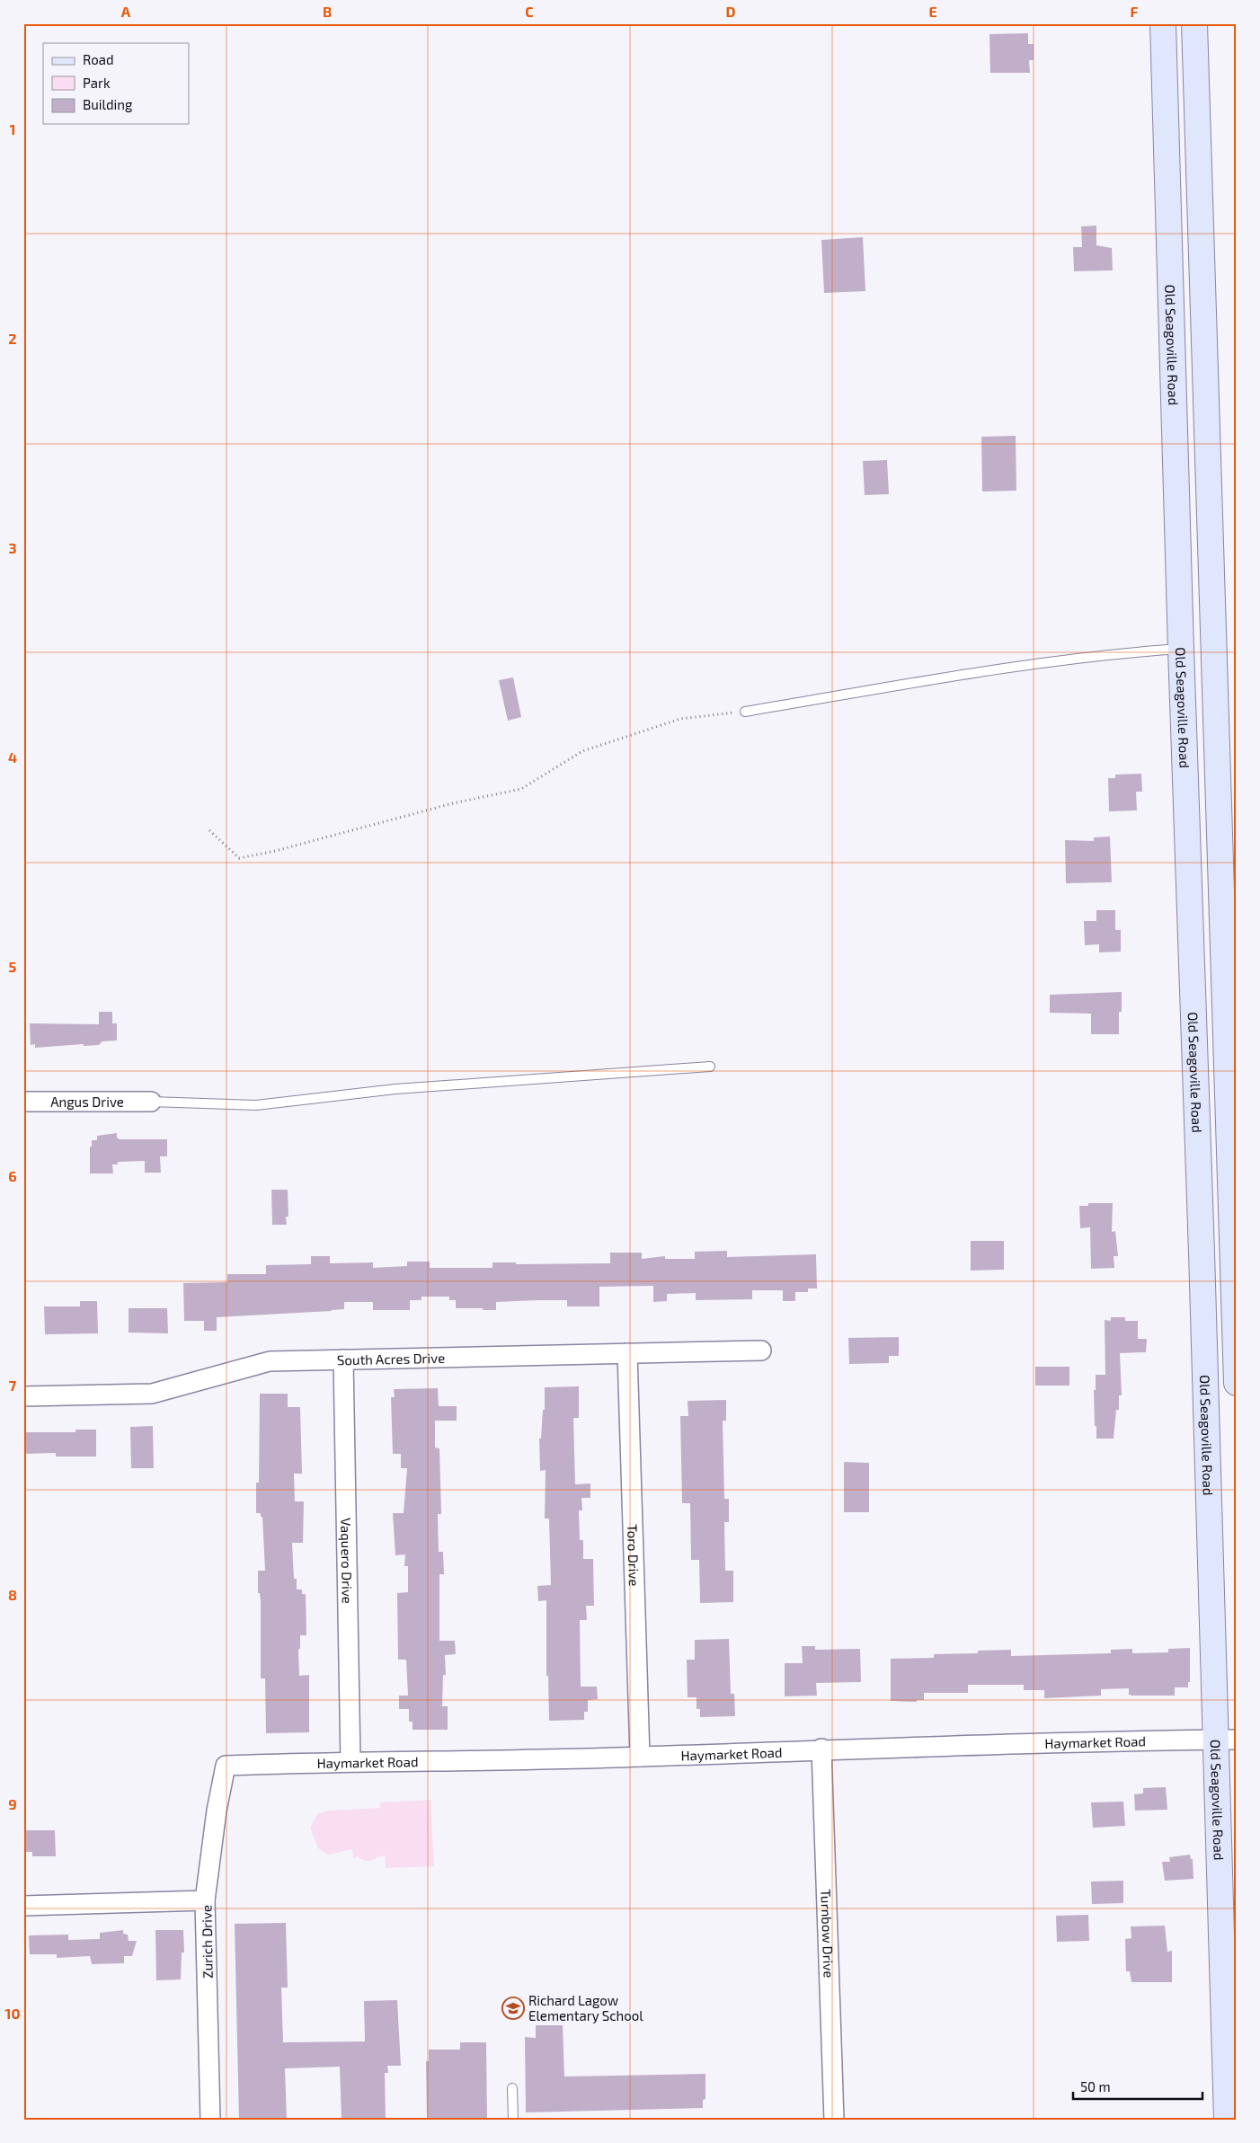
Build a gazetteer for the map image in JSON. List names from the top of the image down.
{
  "streets": {
    "main road": ["Old Seagoville Road"],
    "street": [
      "Angus Drive",
      "South Acres Drive",
      "Toro Drive",
      "Vaquero Drive",
      "Haymarket Road",
      "Turnbow Drive",
      "Zurich Drive"
    ]
  },
  "crossings": [
    ["Old Seagoville Road", "Haymarket Road"],
    ["South Acres Drive", "Toro Drive"],
    ["South Acres Drive", "Vaquero Drive"],
    ["Toro Drive", "Haymarket Road"],
    ["Vaquero Drive", "Haymarket Road"],
    ["Haymarket Road", "Turnbow Drive"],
    ["Haymarket Road", "Zurich Drive"]
  ],
  "places": {
    "school or university": ["Richard Lagow Elementary School"]
  },
  "legend": ["Road", "Park", "Building"],
  "scale_bar": "50 m",
  "grid": {
    "columns": [
      "A",
      "B",
      "C",
      "D",
      "E",
      "F"
    ],
    "rows": [
      "1",
      "2",
      "3",
      "4",
      "5",
      "6",
      "7",
      "8",
      "9",
      "10"
    ]
  }
}
